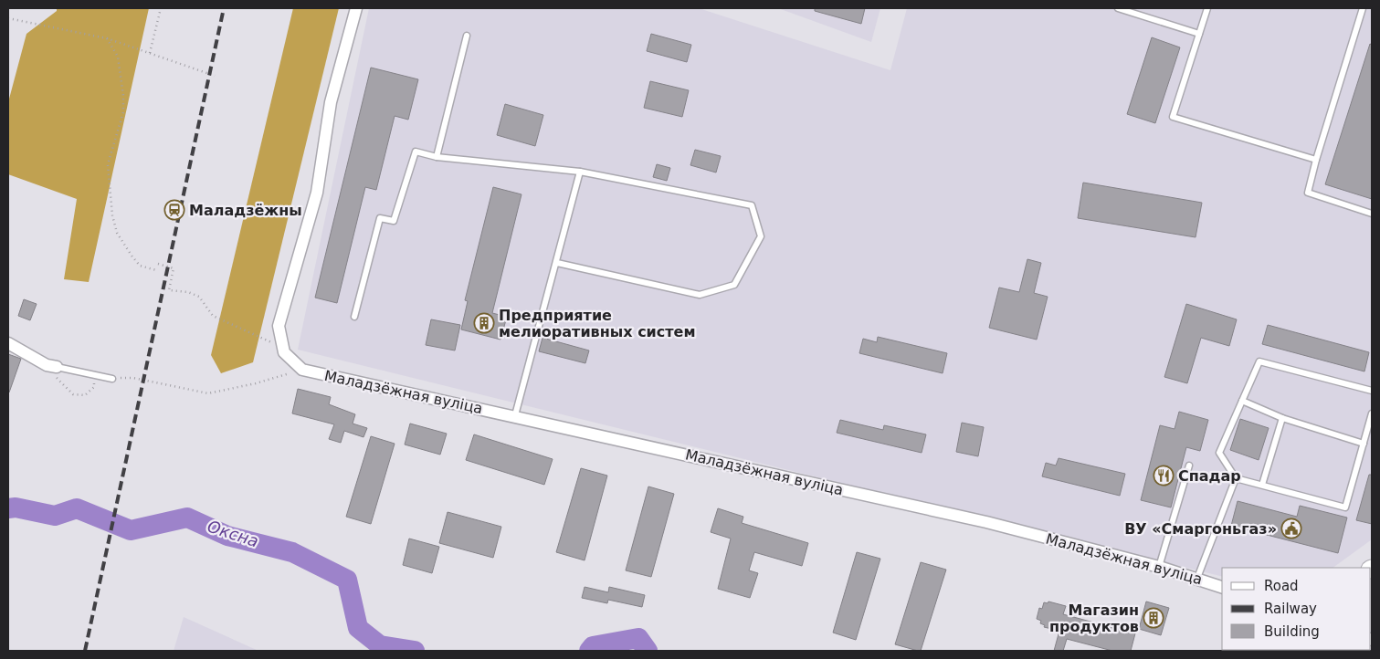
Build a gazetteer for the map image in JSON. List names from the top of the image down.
{
  "streets": {
    "street": ["Маладзёжная вуліца"]
  },
  "water": ["Оксна"],
  "places": {
    "station": ["Маладзёжны"],
    "building": ["Предприятие мелиоративных систем", "Магазин продуктов"],
    "restaurant": ["Спадар"],
    "public building": ["ВУ «Смаргоньгаз»"]
  },
  "legend": ["Road", "Railway", "Building"]
}
